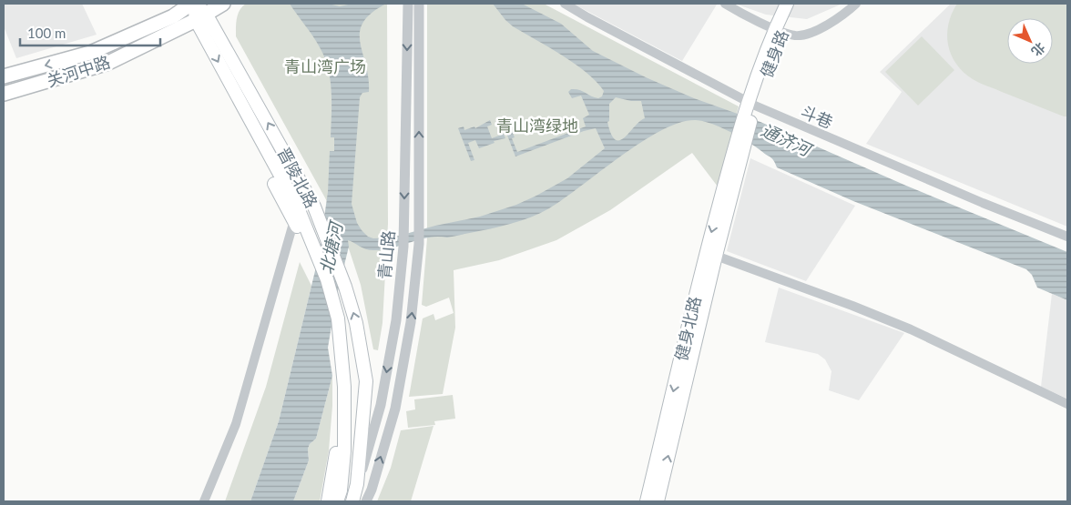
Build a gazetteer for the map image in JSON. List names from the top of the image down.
{
  "streets": {
    "main road": [
      "健身路",
      "关河中路",
      "晋陵北路",
      "健身北路"
    ],
    "street": ["斗巷", "青山路"]
  },
  "crossings": [
    ["健身路", "斗巷"],
    ["健身路", "健身北路"],
    ["关河中路", "晋陵北路"],
    ["晋陵北路", "青山路"]
  ],
  "water": ["通济河", "北塘河"],
  "parks": ["青山湾广场", "青山湾绿地"],
  "scale_bar": "100 m",
  "north": "bottom right"
}
